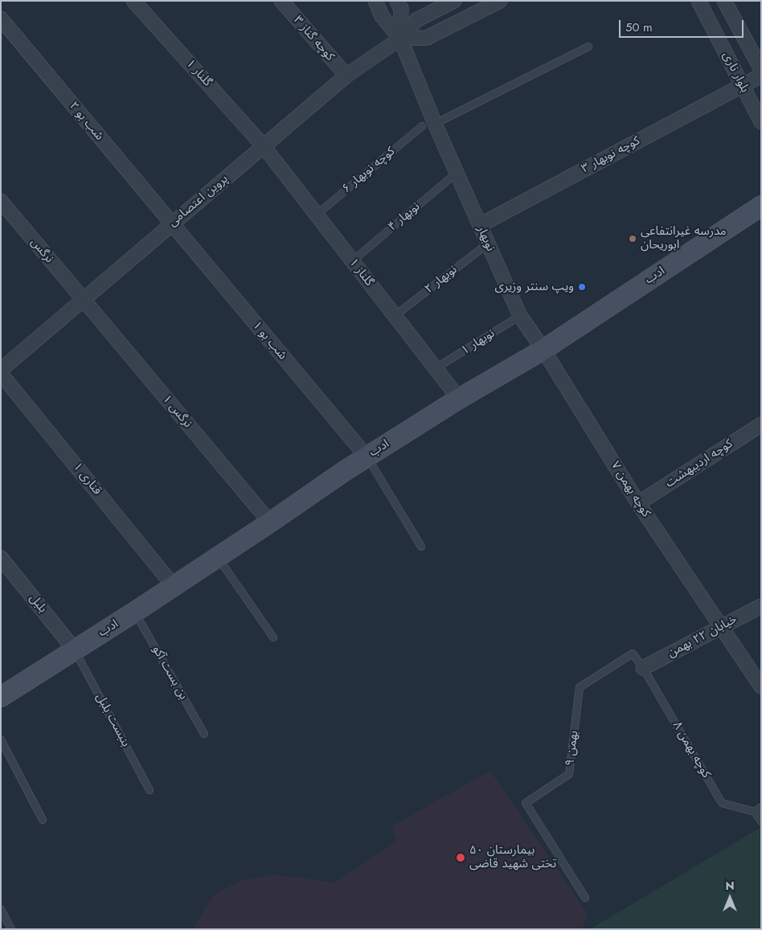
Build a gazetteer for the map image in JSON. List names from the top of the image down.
{
  "streets": {
    "street": [
      "کوچه گناز ۳",
      "بلوار ناری",
      "گلنار ۱",
      "شب بو ۲",
      "کوچه نوبهار ۳",
      "پروین اعتصامی",
      "نوبهار",
      "نرگس",
      "گلناز ۱",
      "ادب",
      "شب بو ۱",
      "نرگس ۱",
      "کوچه اردیبهشت",
      "قناری ۱",
      "کوچه بهمن ۷",
      "بلبل",
      "خیابان ۲۲ بهمن"
    ],
    "lane": [
      "کوچه نوبهار ۶",
      "نوبهار ۴",
      "نوبهار ۲",
      "نوبهار ۱",
      "بن بست آکو",
      "بنبست بلبل",
      "بهمن ۹",
      "کوچه بهمن ۸"
    ]
  },
  "crossings": [
    ["کوچه گناز ۳", "پروین اعتصامی"],
    ["بلوار ناری", "کوچه نوبهار ۳"],
    ["گلنار ۱", "پروین اعتصامی"],
    ["گلنار ۱", "گلناز ۱"],
    ["شب بو ۲", "پروین اعتصامی"],
    ["شب بو ۲", "شب بو ۱"],
    ["کوچه نوبهار ۳", "نوبهار"],
    ["کوچه نوبهار ۶", "نوبهار"],
    ["کوچه نوبهار ۶", "گلناز ۱"],
    ["پروین اعتصامی", "نوبهار"],
    ["پروین اعتصامی", "نرگس"],
    ["پروین اعتصامی", "گلناز ۱"],
    ["پروین اعتصامی", "شب بو ۱"],
    ["پروین اعتصامی", "نرگس ۱"],
    ["نوبهار ۴", "نوبهار"],
    ["نوبهار ۴", "گلناز ۱"],
    ["نوبهار", "ادب"],
    ["نوبهار", "نوبهار ۲"],
    ["نوبهار", "نوبهار ۱"],
    ["نوبهار", "کوچه بهمن ۷"],
    ["نرگس", "نرگس ۱"],
    ["گلناز ۱", "ادب"],
    ["گلناز ۱", "نوبهار ۲"],
    ["گلناز ۱", "نوبهار ۱"],
    ["ادب", "شب بو ۱"],
    ["ادب", "نرگس ۱"],
    ["ادب", "قناری ۱"],
    ["ادب", "کوچه بهمن ۷"],
    ["ادب", "بلبل"],
    ["ادب", "بن بست آکو"],
    ["ادب", "بنبست بلبل"],
    ["کوچه اردیبهشت", "کوچه بهمن ۷"],
    ["کوچه بهمن ۷", "خیابان ۲۲ بهمن"],
    ["بلبل", "بنبست بلبل"],
    ["خیابان ۲۲ بهمن", "بهمن ۹"],
    ["خیابان ۲۲ بهمن", "کوچه بهمن ۸"],
    ["بهمن ۹", "کوچه بهمن ۸"]
  ],
  "places": ["مدرسه غیرانتفاعی ابوریحان", "ویپ سنتر وزیری", "بیمارستان ۵۰ تختی شهید قاضی"],
  "scale_bar": "50 m",
  "north": "top"
}
